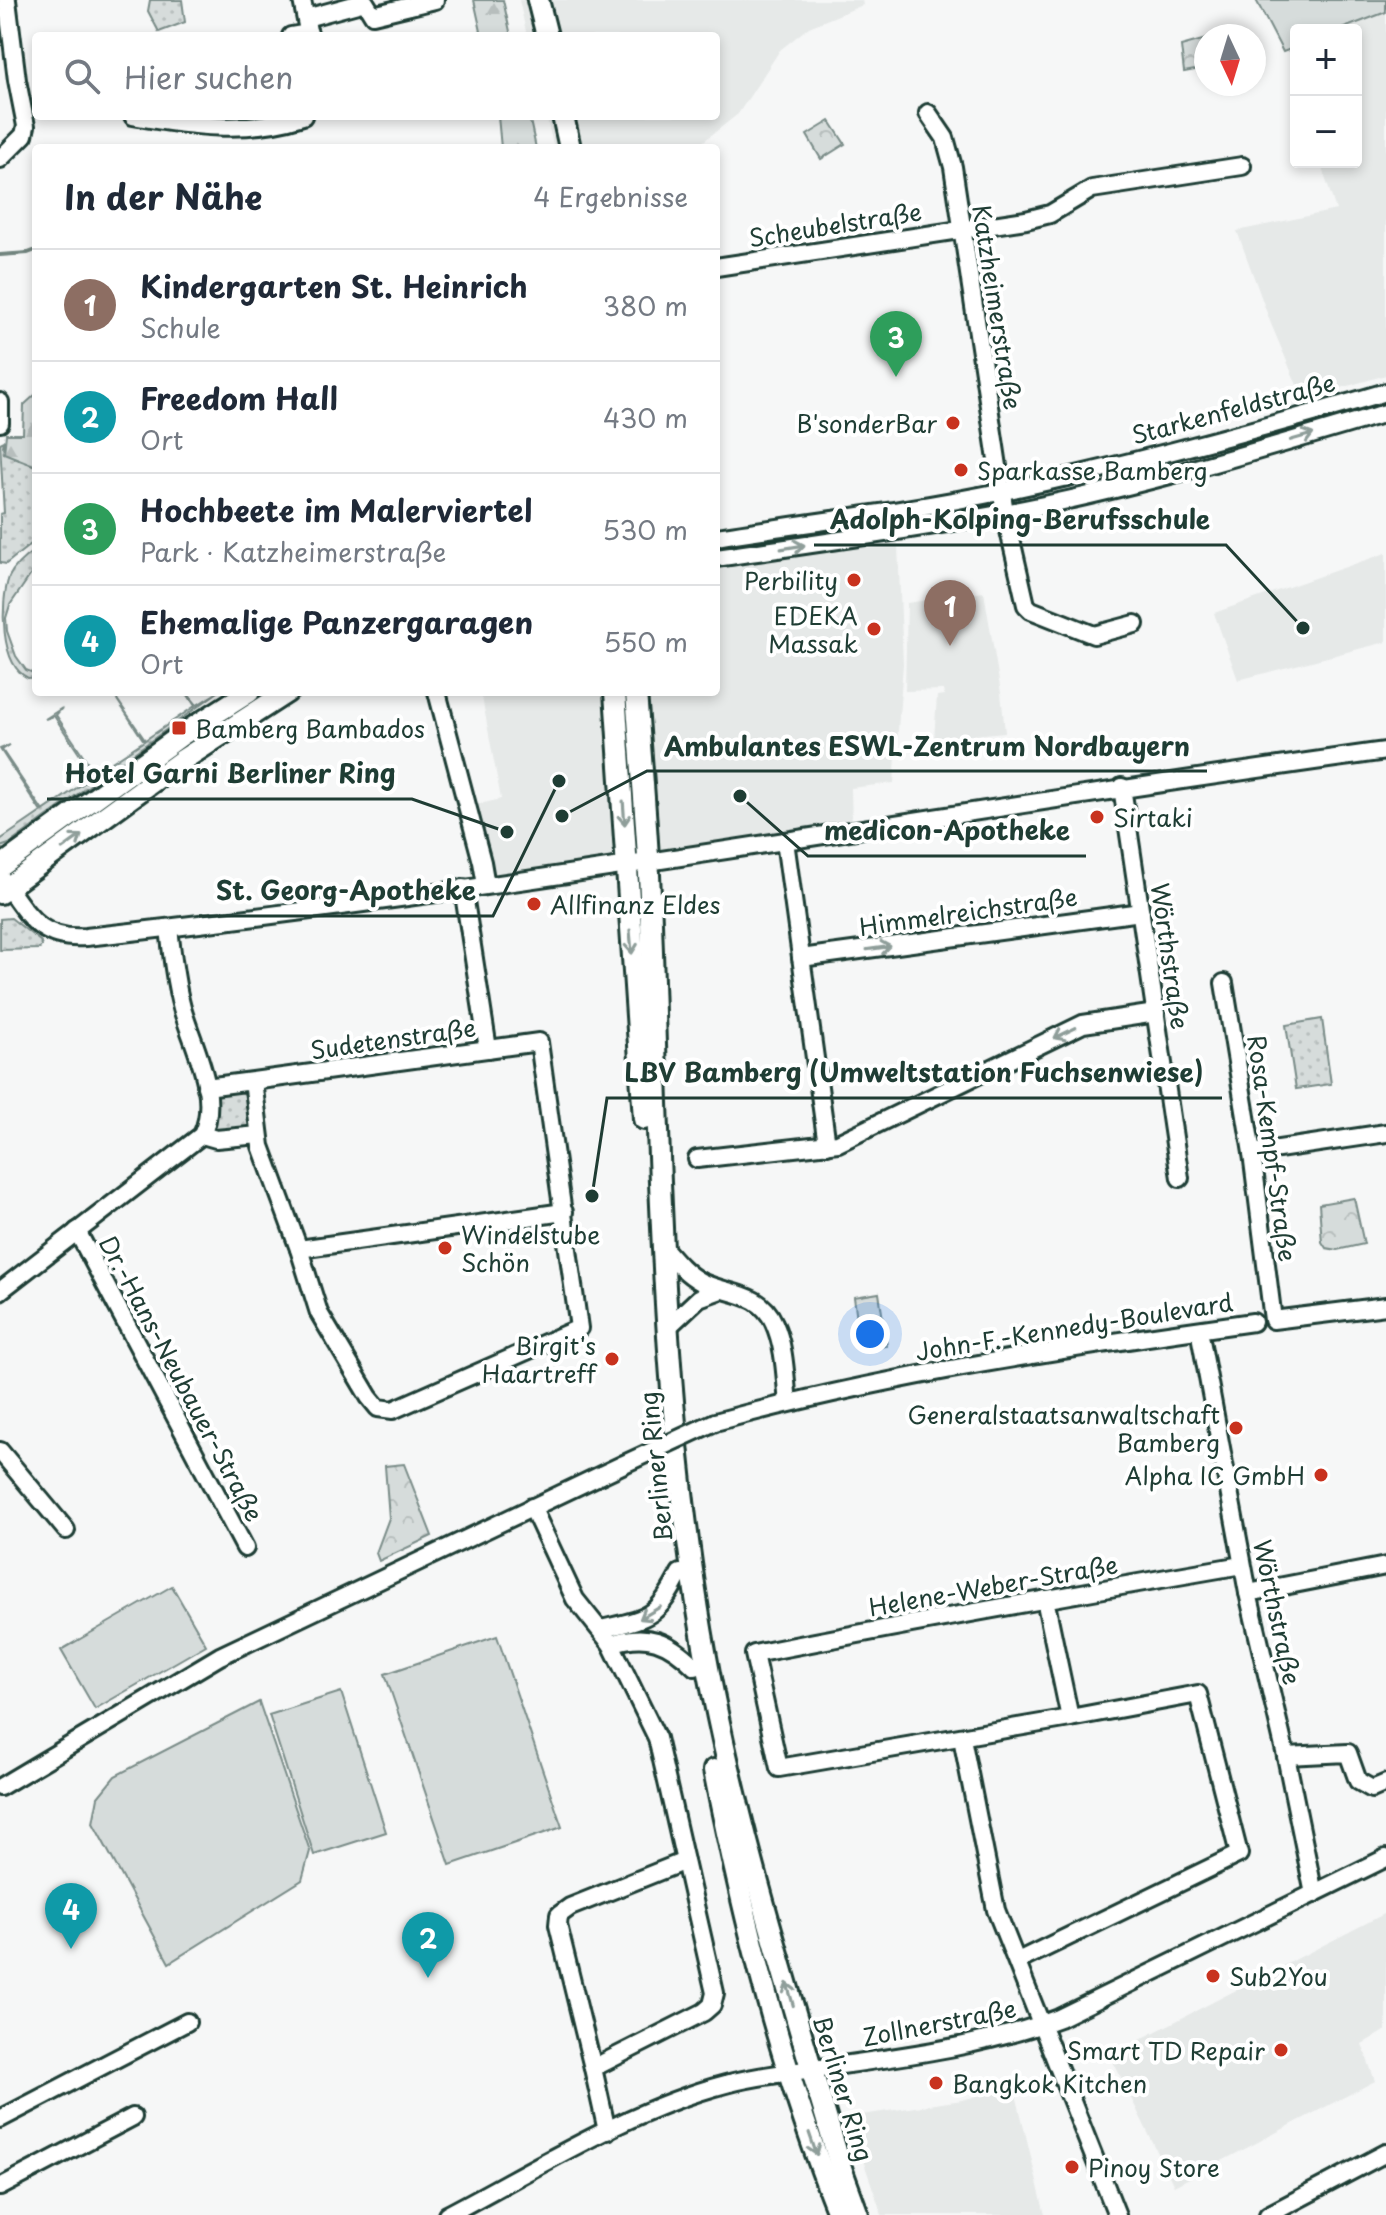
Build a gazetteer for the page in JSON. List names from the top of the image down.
{
  "streets": {
    "main road": ["Berliner Ring"],
    "street": [
      "Scheubelstraße",
      "Katzheimerstraße",
      "Starkenfeldstraße",
      "Himmelreichstraße",
      "Wörthstraße",
      "Sudetenstraße",
      "Rosa-Kempf-Straße",
      "John-F.-Kennedy-Boulevard",
      "Dr.-Hans-Neubauer-Straße",
      "Helene-Weber-Straße",
      "Zollnerstraße"
    ]
  },
  "crossings": [
    ["Scheubelstraße", "Katzheimerstraße"],
    ["Katzheimerstraße", "Starkenfeldstraße"],
    ["Himmelreichstraße", "Wörthstraße"],
    ["Wörthstraße", "Helene-Weber-Straße"],
    ["Wörthstraße", "Zollnerstraße"],
    ["Berliner Ring", "Zollnerstraße"]
  ],
  "places": {
    "other": [
      "B'sonderBar",
      "Sparkasse Bamberg",
      "Perbility",
      "Adolph-Kolping-Berufsschule",
      "EDEKA Massak",
      "St. Georg-Apotheke",
      "medicon-Apotheke",
      "Ambulantes ESWL-Zentrum Nordbayern",
      "Sirtaki",
      "Hotel Garni Berliner Ring",
      "Allfinanz Eldes",
      "LBV Bamberg (Umweltstation Fuchsenwiese)",
      "Windelstube Schön",
      "Birgit's Haartreff",
      "Generalstaatsanwaltschaft Bamberg",
      "Alpha IC GmbH",
      "Sub2You",
      "Smart TD Repair",
      "Bangkok Kitchen",
      "Pinoy Store"
    ],
    "transit": ["Bamberg Bambados"]
  },
  "north": "bottom",
  "page": {
    "map_buttons": ["+", "−"],
    "search": "Hier suchen",
    "heading": ["In der Nähe", "4 Ergebnisse"],
    "list": [
      {
        "mark": "1",
        "name": "Kindergarten St. Heinrich",
        "note": "Schule",
        "value": "380 m"
      },
      {
        "mark": "2",
        "name": "Freedom Hall",
        "note": "Ort",
        "value": "430 m"
      },
      {
        "mark": "3",
        "name": "Hochbeete im Malerviertel",
        "note": "Park · Katzheimerstraße",
        "value": "530 m"
      },
      {
        "mark": "4",
        "name": "Ehemalige Panzergaragen",
        "note": "Ort",
        "value": "550 m"
      }
    ],
    "pins": [
      "3",
      "1",
      "4",
      "2"
    ]
  }
}
